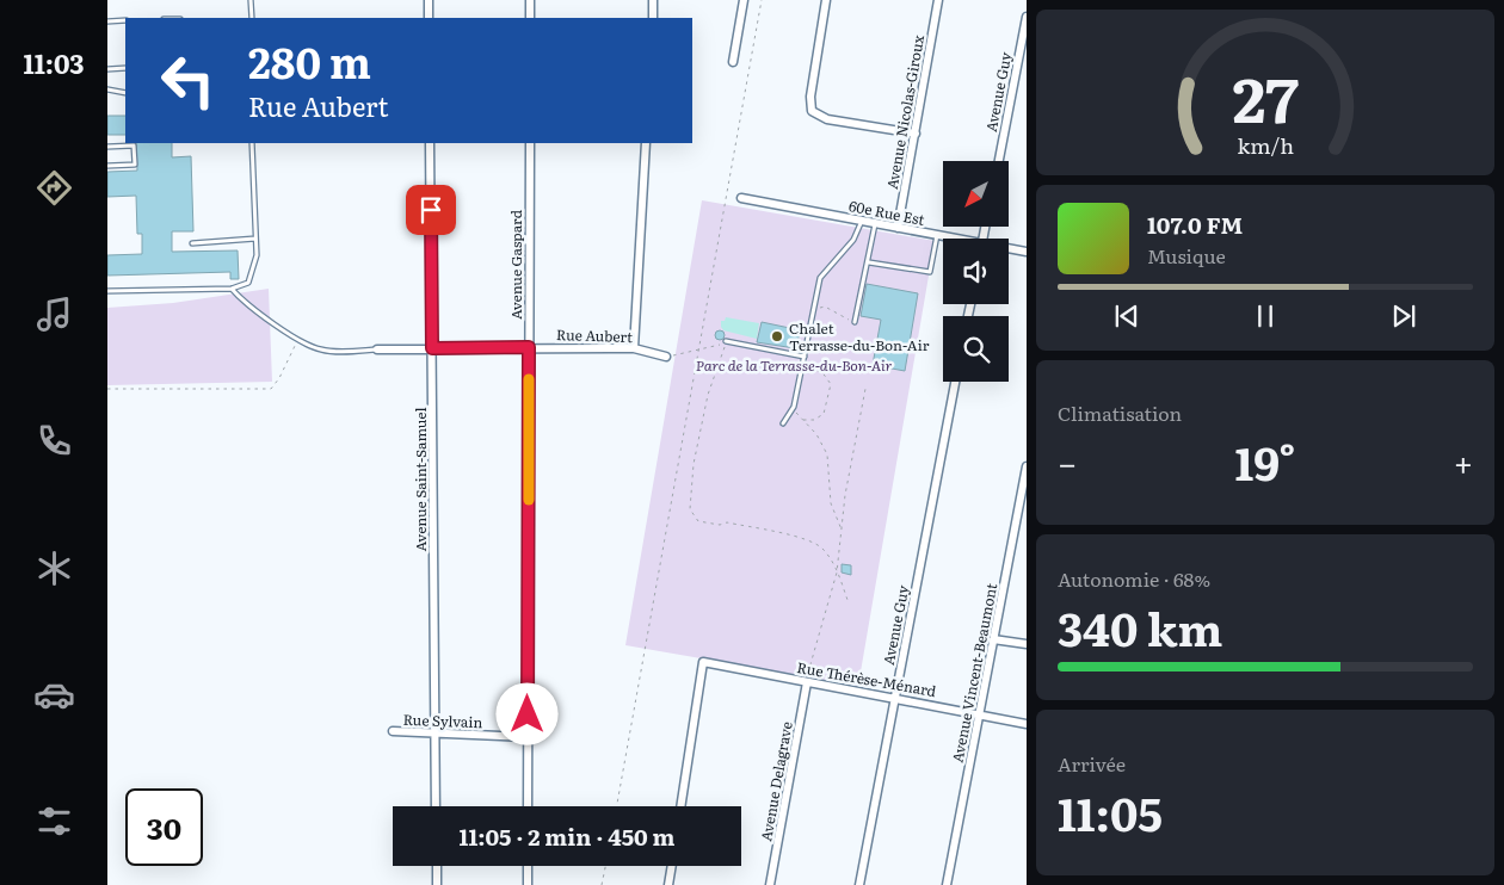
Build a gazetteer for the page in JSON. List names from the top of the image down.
{
  "streets": {
    "street": [
      "Avenue Guy",
      "Avenue Nicolas-Giroux",
      "60e Rue Est",
      "Avenue Gaspard",
      "Rue Aubert",
      "Avenue Saint-Samuel",
      "Avenue Vincent-Beaumont",
      "Rue Thérèse-Ménard",
      "Rue Sylvain",
      "Avenue Delagrave"
    ]
  },
  "crossings": [
    ["Avenue Guy", "Rue Thérèse-Ménard"],
    ["Avenue Nicolas-Giroux", "60e Rue Est"],
    ["Avenue Gaspard", "Rue Aubert"],
    ["Avenue Gaspard", "Rue Sylvain"],
    ["Rue Aubert", "Avenue Saint-Samuel"],
    ["Avenue Saint-Samuel", "Rue Sylvain"],
    ["Avenue Vincent-Beaumont", "Rue Thérèse-Ménard"],
    ["Rue Thérèse-Ménard", "Avenue Delagrave"]
  ],
  "parks": ["Parc de la Terrasse-du-Bon-Air"],
  "places": ["Chalet Terrasse-du-Bon-Air"],
  "north": "bottom left",
  "page": {
    "tabs": "11:03",
    "turn": ["280 m", "Rue Aubert"],
    "song": ["107.0 FM", "Musique"],
    "tile": [
      "Climatisation",
      ["Autonomie · 68%", "340 km"],
      ["Arrivée", "11:05"]
    ],
    "heat": ["−", "19°", "+"],
    "limit": "30",
    "trip": "11:05 · 2 min · 450 m",
    "gauge": ["27", "km/h"]
  }
}
